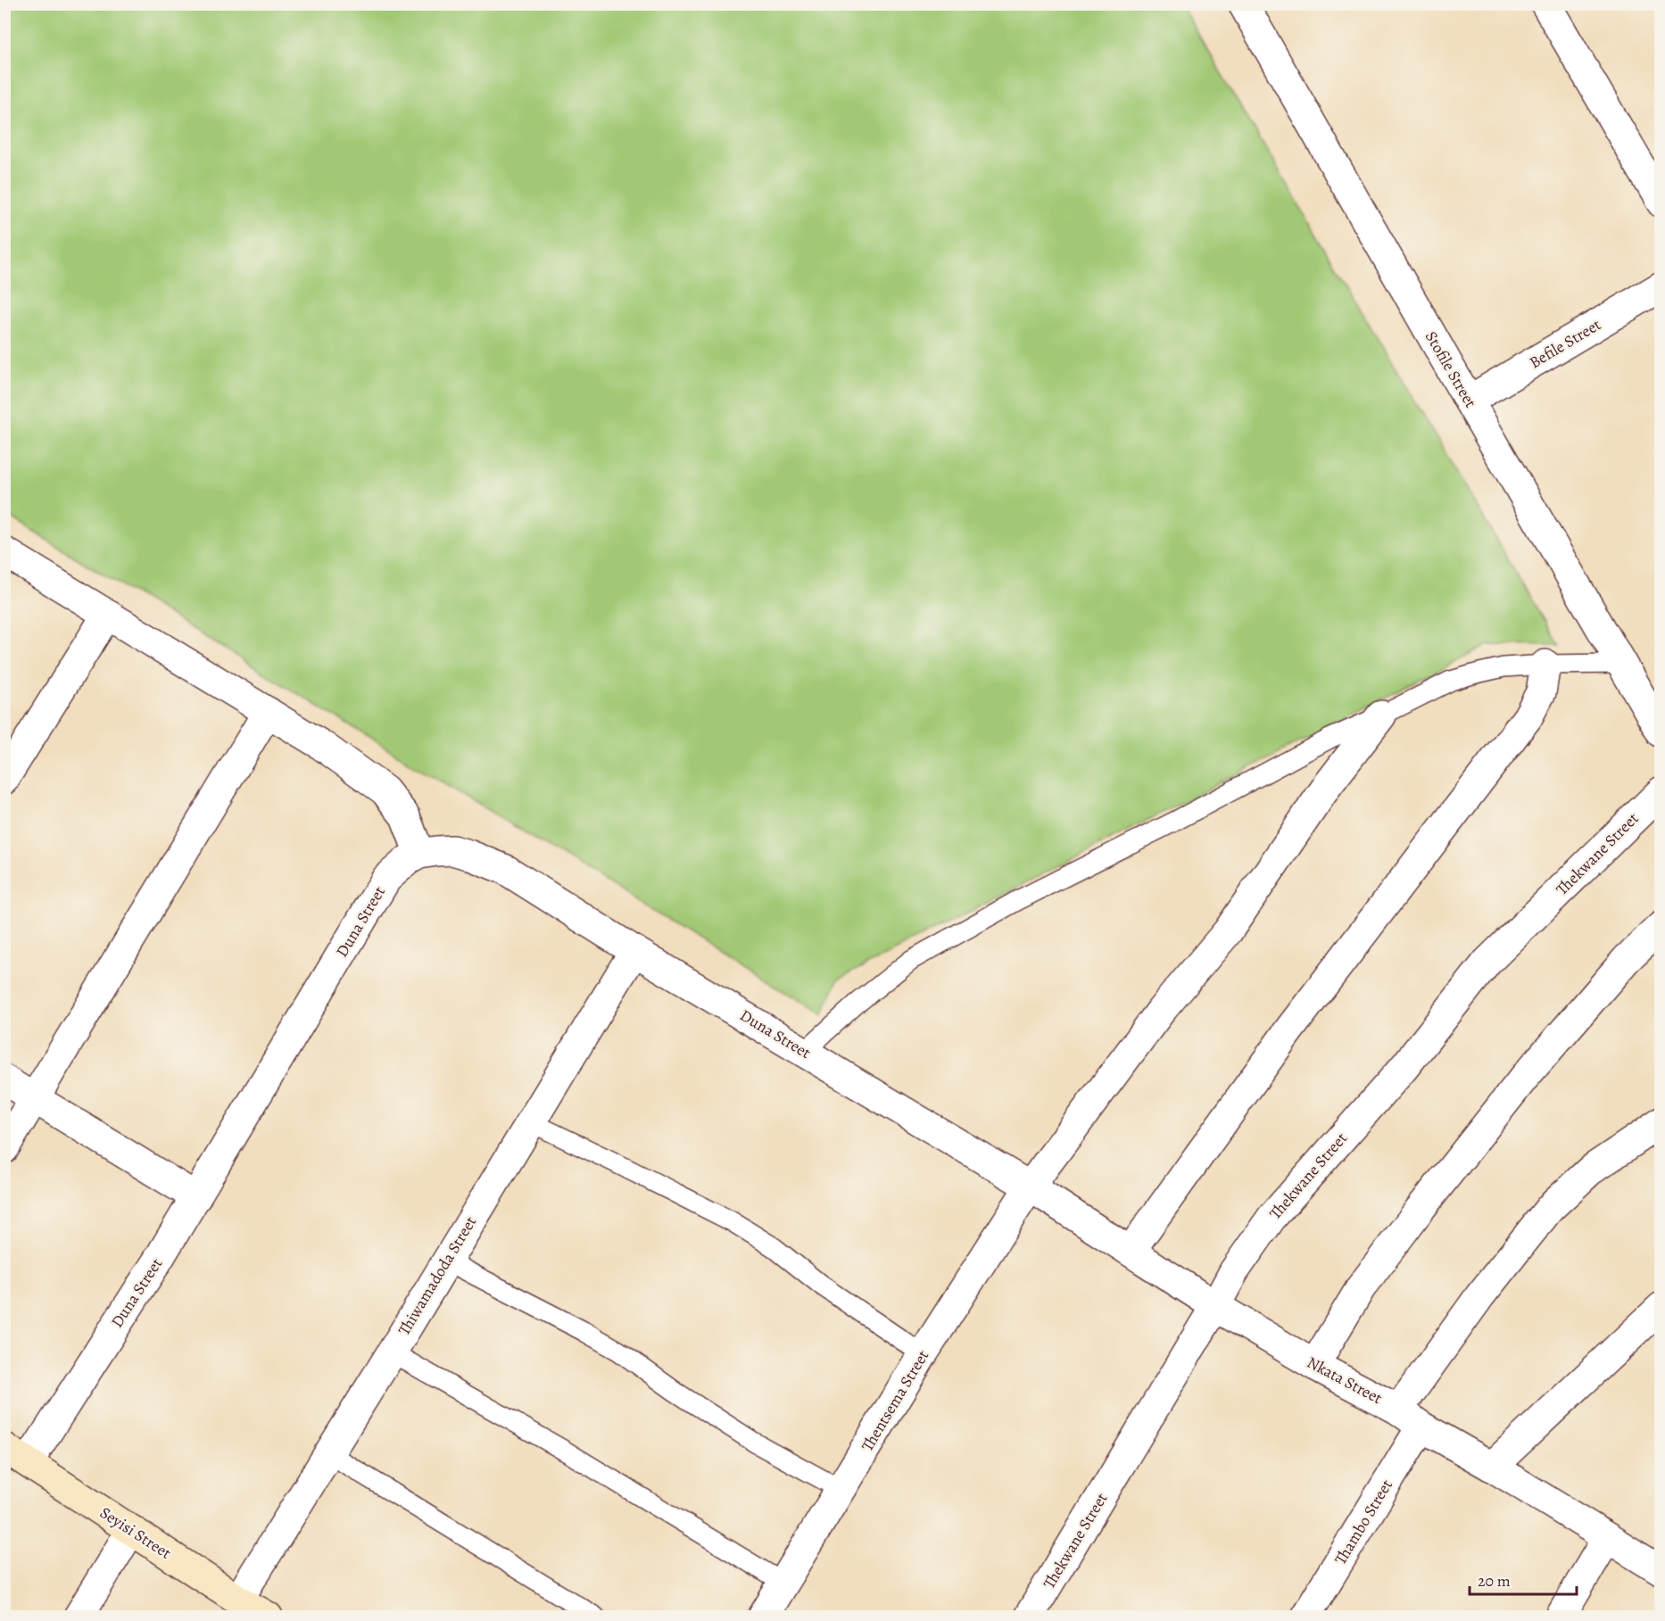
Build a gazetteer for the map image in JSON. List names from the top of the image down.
{
  "streets": {
    "street": [
      "Befile Street",
      "Stofile Street",
      "Thekwane Street",
      "Duna Street",
      "Thiwamadoda Street",
      "Nkata Street",
      "Thentsema Street",
      "Thambo Street",
      "Seyisi Street"
    ]
  },
  "crossings": [
    ["Befile Street", "Stofile Street"],
    ["Thekwane Street", "Nkata Street"],
    ["Duna Street", "Thiwamadoda Street"],
    ["Duna Street", "Nkata Street"],
    ["Duna Street", "Thentsema Street"],
    ["Duna Street", "Seyisi Street"],
    ["Thiwamadoda Street", "Seyisi Street"],
    ["Nkata Street", "Thentsema Street"],
    ["Nkata Street", "Thambo Street"]
  ],
  "scale_bar": "20 m"
}
